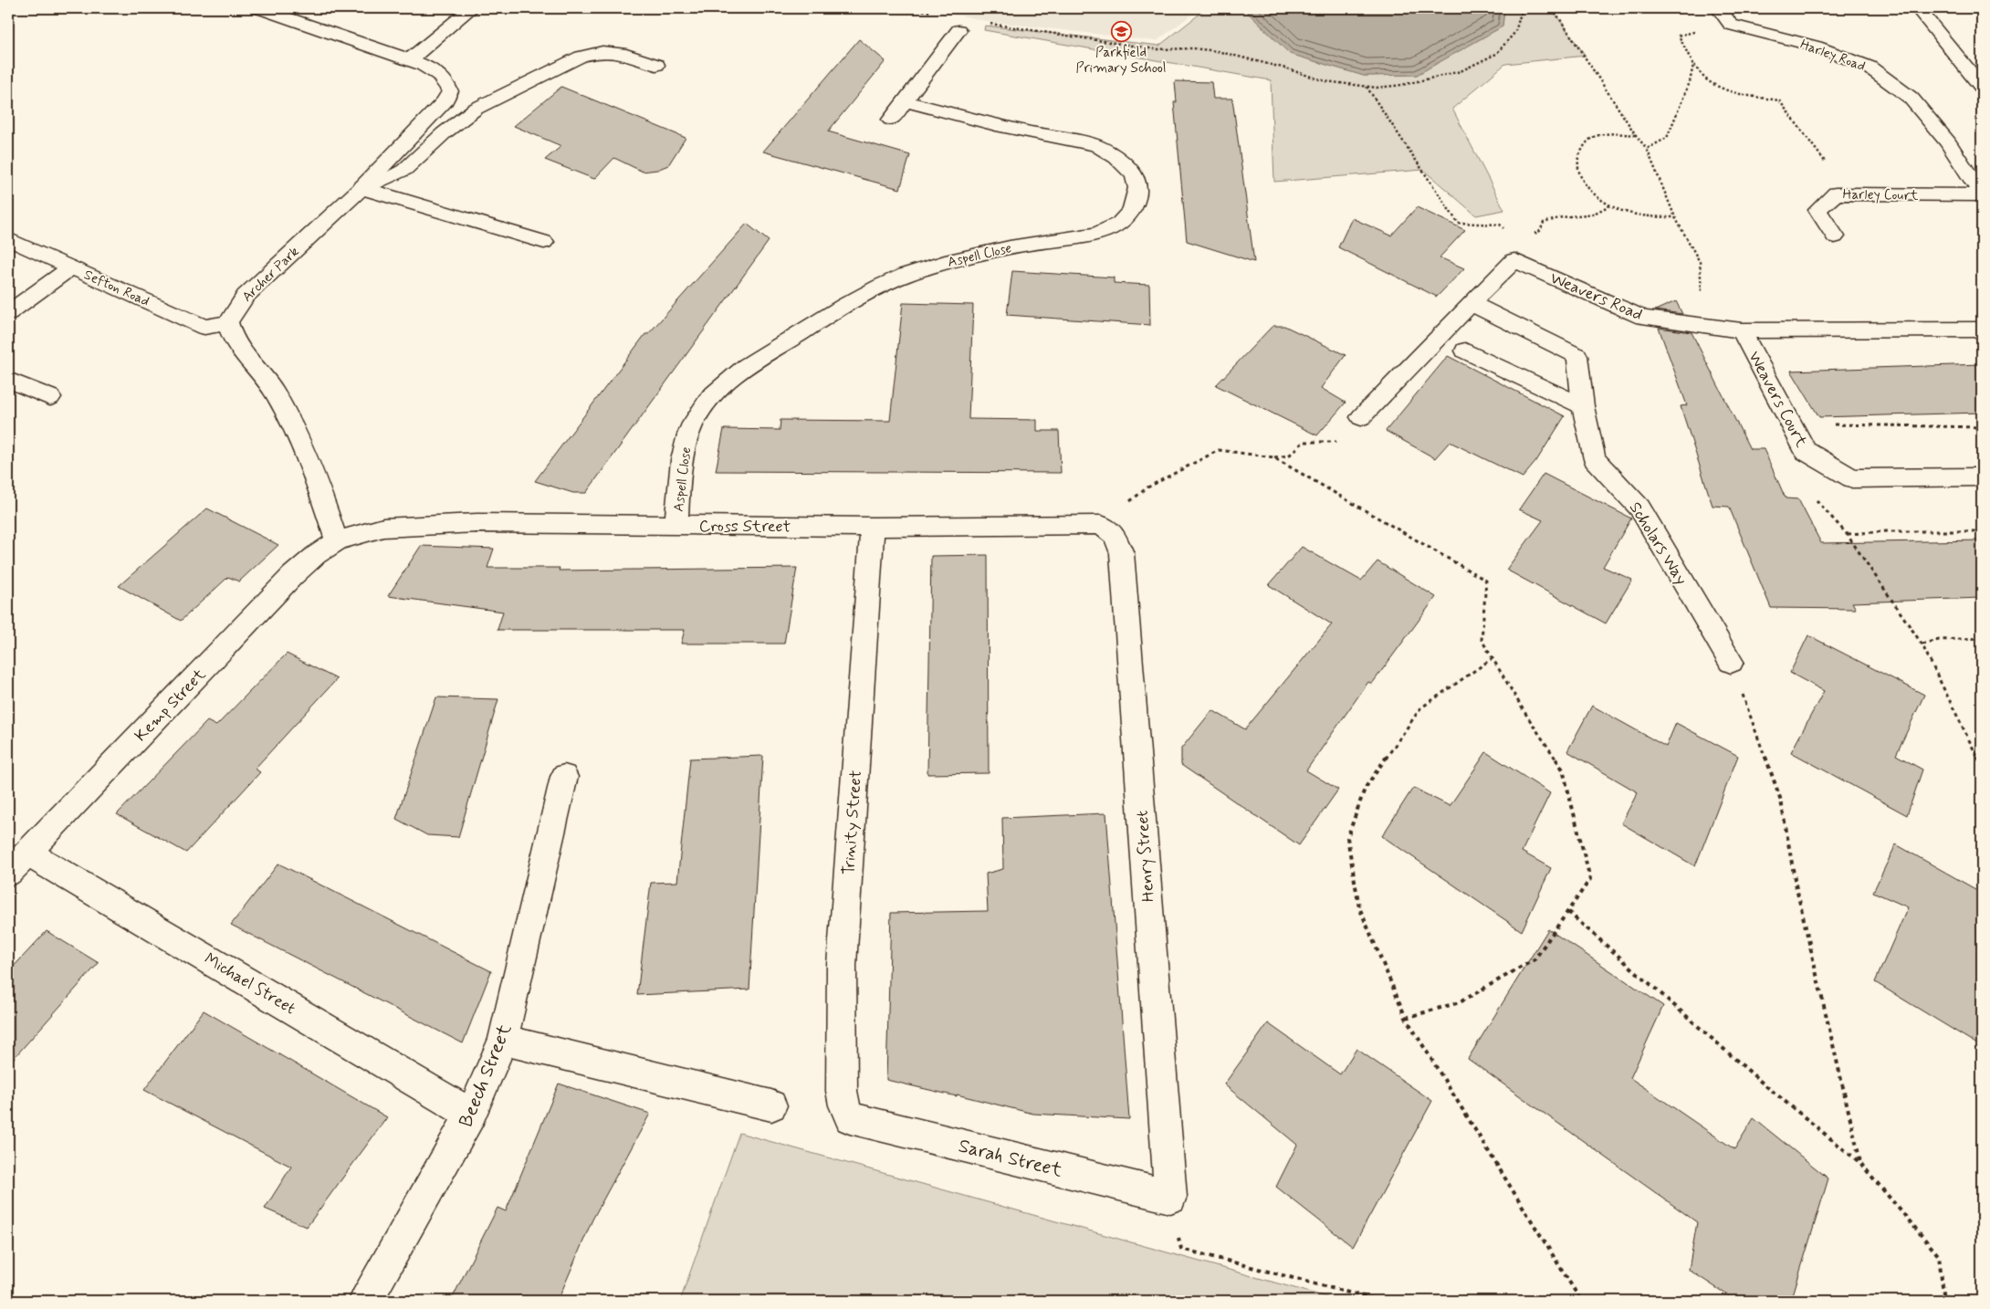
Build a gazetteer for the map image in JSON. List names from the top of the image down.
{
  "streets": {
    "street": [
      "Harley Road",
      "Harley Court",
      "Aspell Close",
      "Archer Park",
      "Sefton Road",
      "Weavers Road",
      "Weavers Court",
      "Cross Street",
      "Scholars Way",
      "Kemp Street",
      "Trinity Street",
      "Henry Street",
      "Michael Street",
      "Beech Street",
      "Sarah Street"
    ]
  },
  "crossings": [
    ["Harley Road", "Harley Court"],
    ["Aspell Close", "Cross Street"],
    ["Archer Park", "Sefton Road"],
    ["Weavers Road", "Weavers Court"],
    ["Cross Street", "Kemp Street"],
    ["Cross Street", "Trinity Street"],
    ["Cross Street", "Henry Street"],
    ["Kemp Street", "Michael Street"],
    ["Trinity Street", "Sarah Street"],
    ["Henry Street", "Sarah Street"],
    ["Michael Street", "Beech Street"]
  ],
  "places": {
    "school or university": ["Parkfield Primary School"]
  }
}
